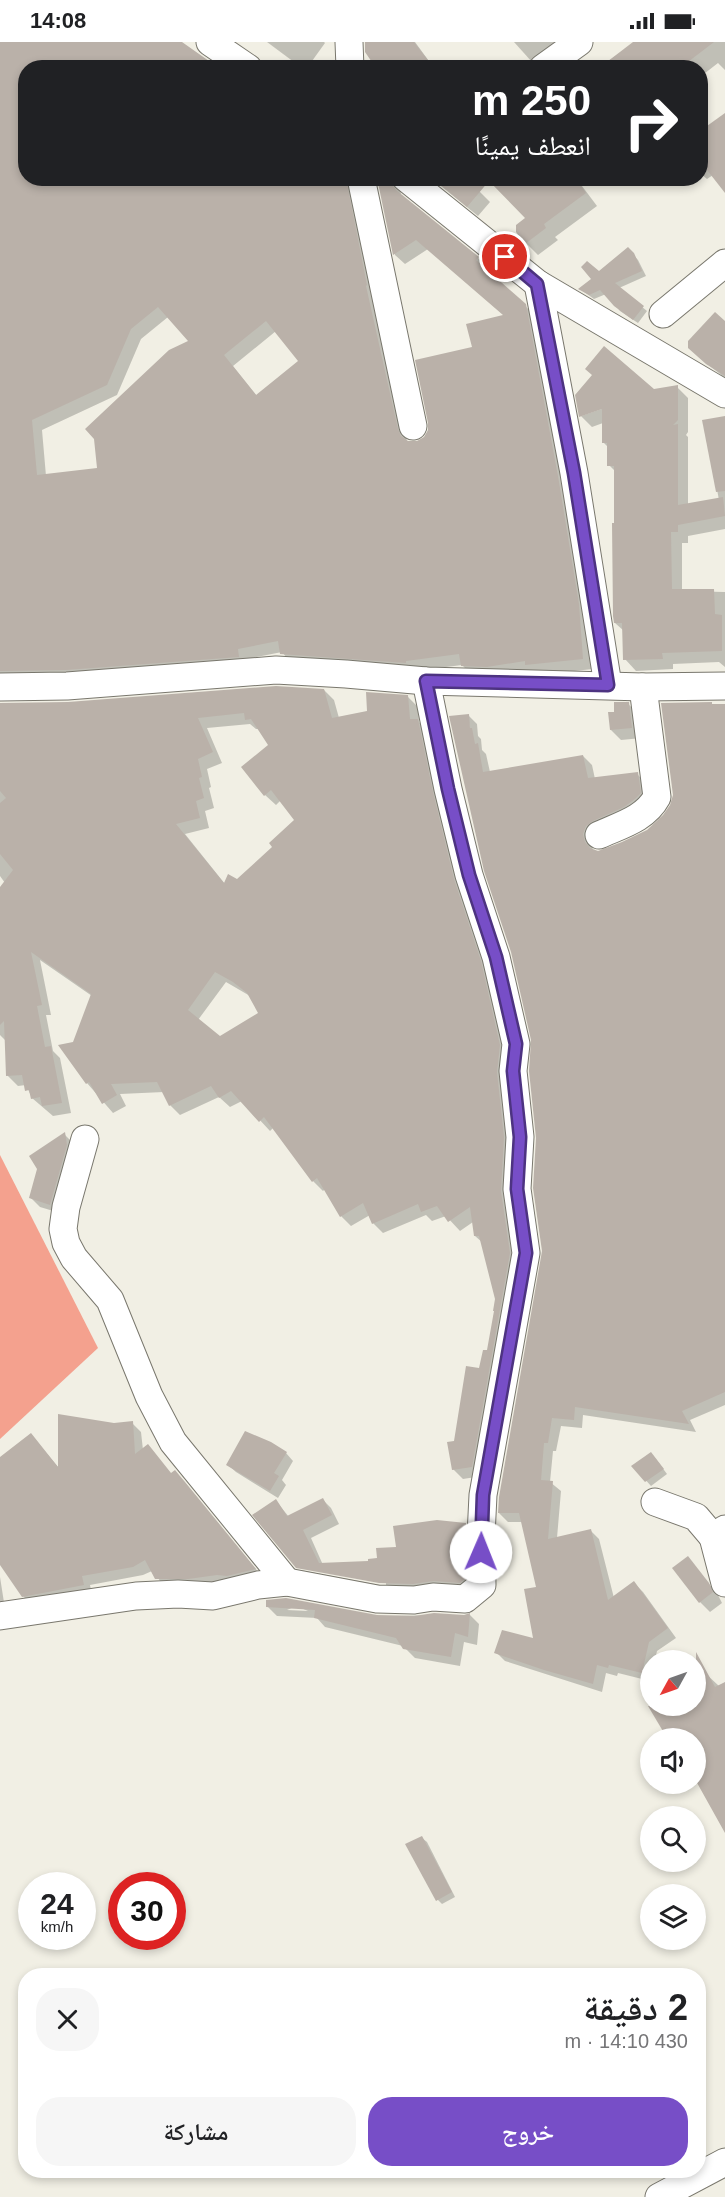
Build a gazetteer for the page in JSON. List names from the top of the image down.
{
  "north": "bottom left",
  "page": {
    "status": "14:08",
    "turn": ["250 m", "انعطف يمينًا"],
    "speed": "24 km/h",
    "limit": "30",
    "heading": ["2 دقيقة", "430 m · 14:10"],
    "buttons": ["خروج", "مشاركة"]
  }
}
